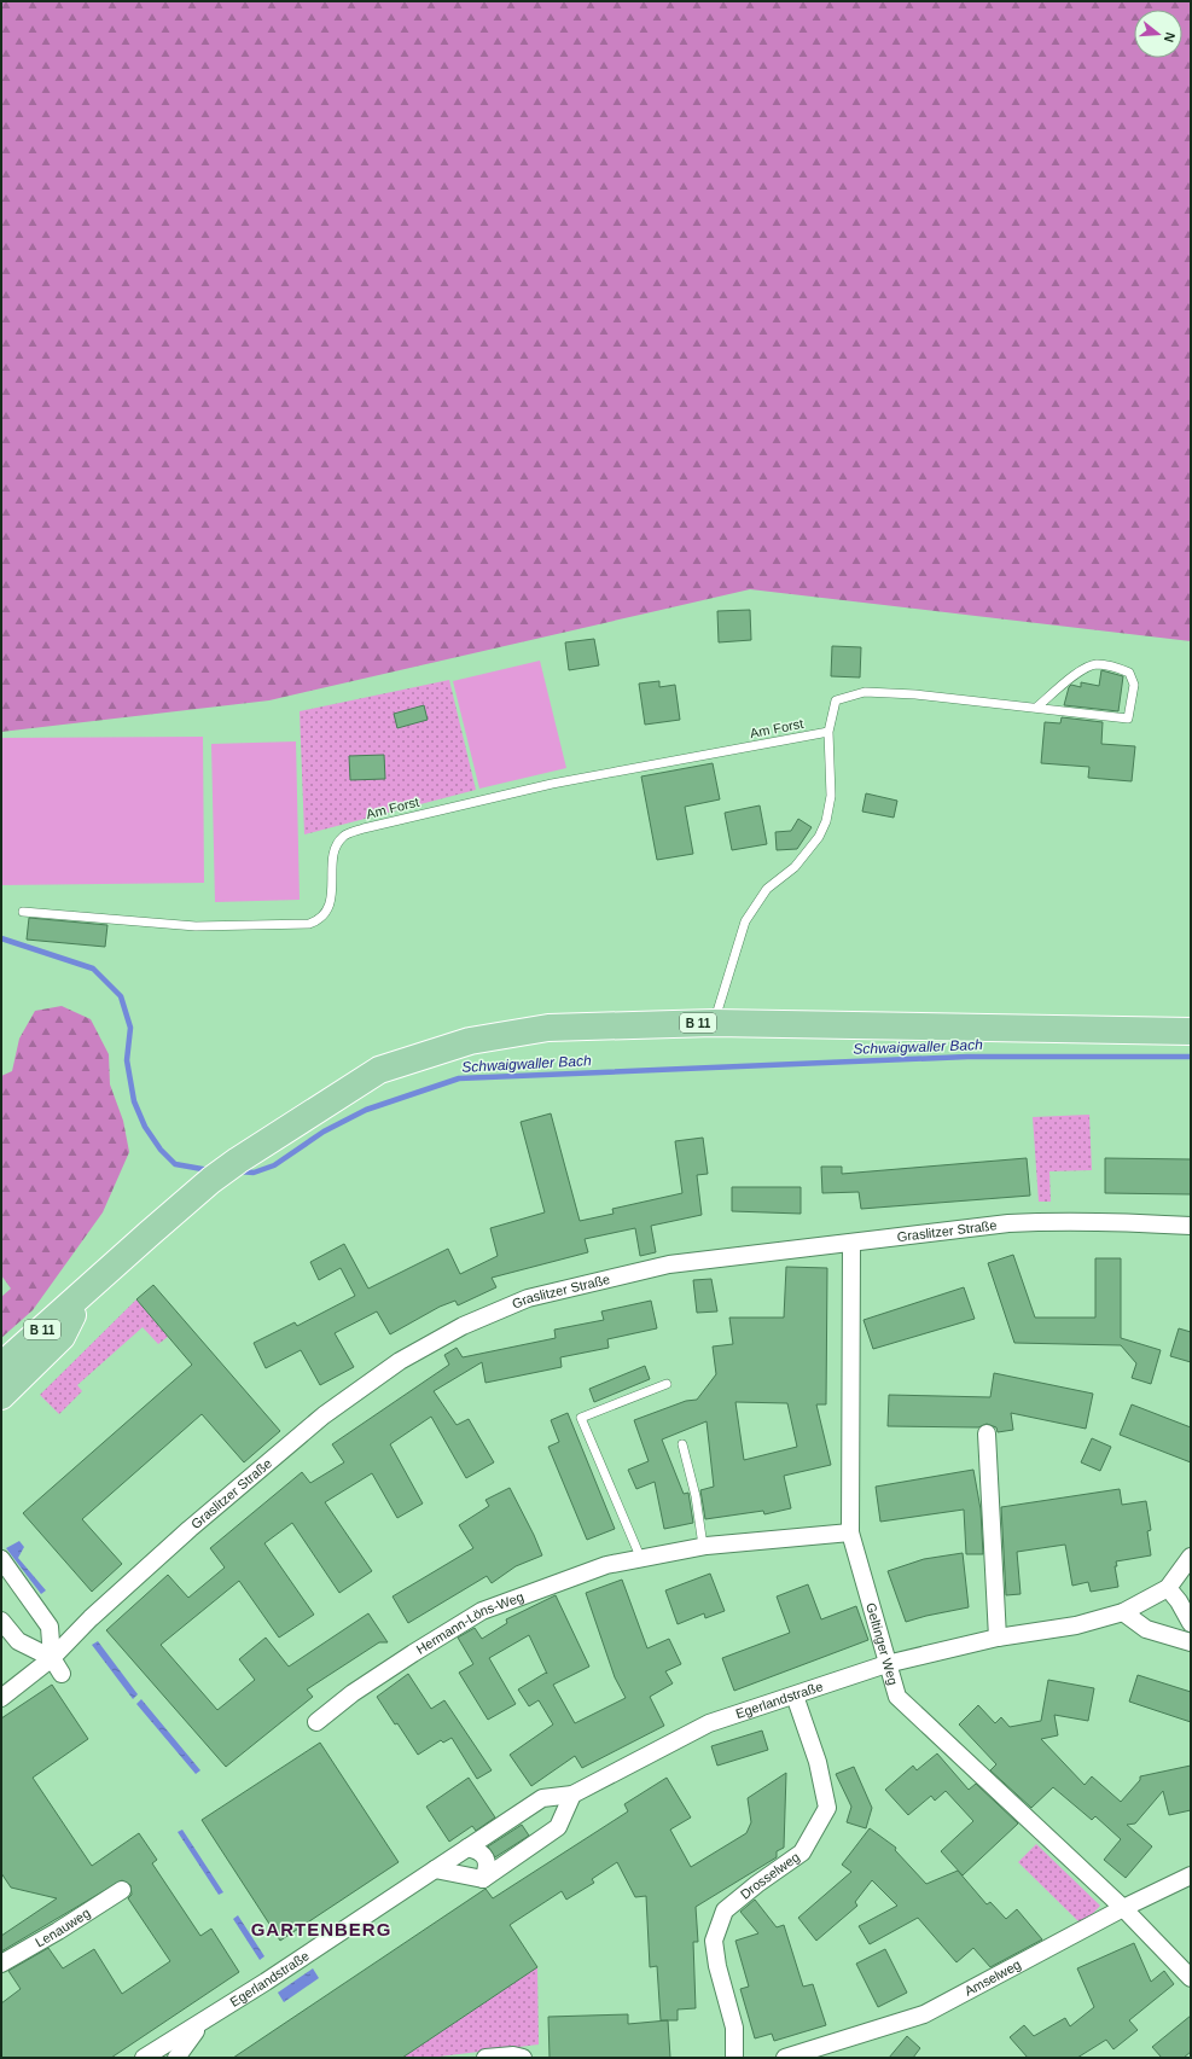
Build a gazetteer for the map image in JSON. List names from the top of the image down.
{
  "streets": {
    "main road": ["B 11"],
    "street": [
      "Graslitzer Straße",
      "Hermann-Löns-Weg",
      "Geltinger Weg",
      "Egerlandstraße",
      "Drosselweg",
      "Lenauweg",
      "Amselweg"
    ],
    "lane": ["Am Forst"]
  },
  "crossings": [
    ["Graslitzer Straße", "Geltinger Weg"],
    ["Hermann-Löns-Weg", "Geltinger Weg"],
    ["Geltinger Weg", "Egerlandstraße"],
    ["Geltinger Weg", "Amselweg"],
    ["Egerlandstraße", "Drosselweg"]
  ],
  "districts": ["GARTENBERG"],
  "water": ["Schwaigwaller Bach"],
  "north": "right"
}
